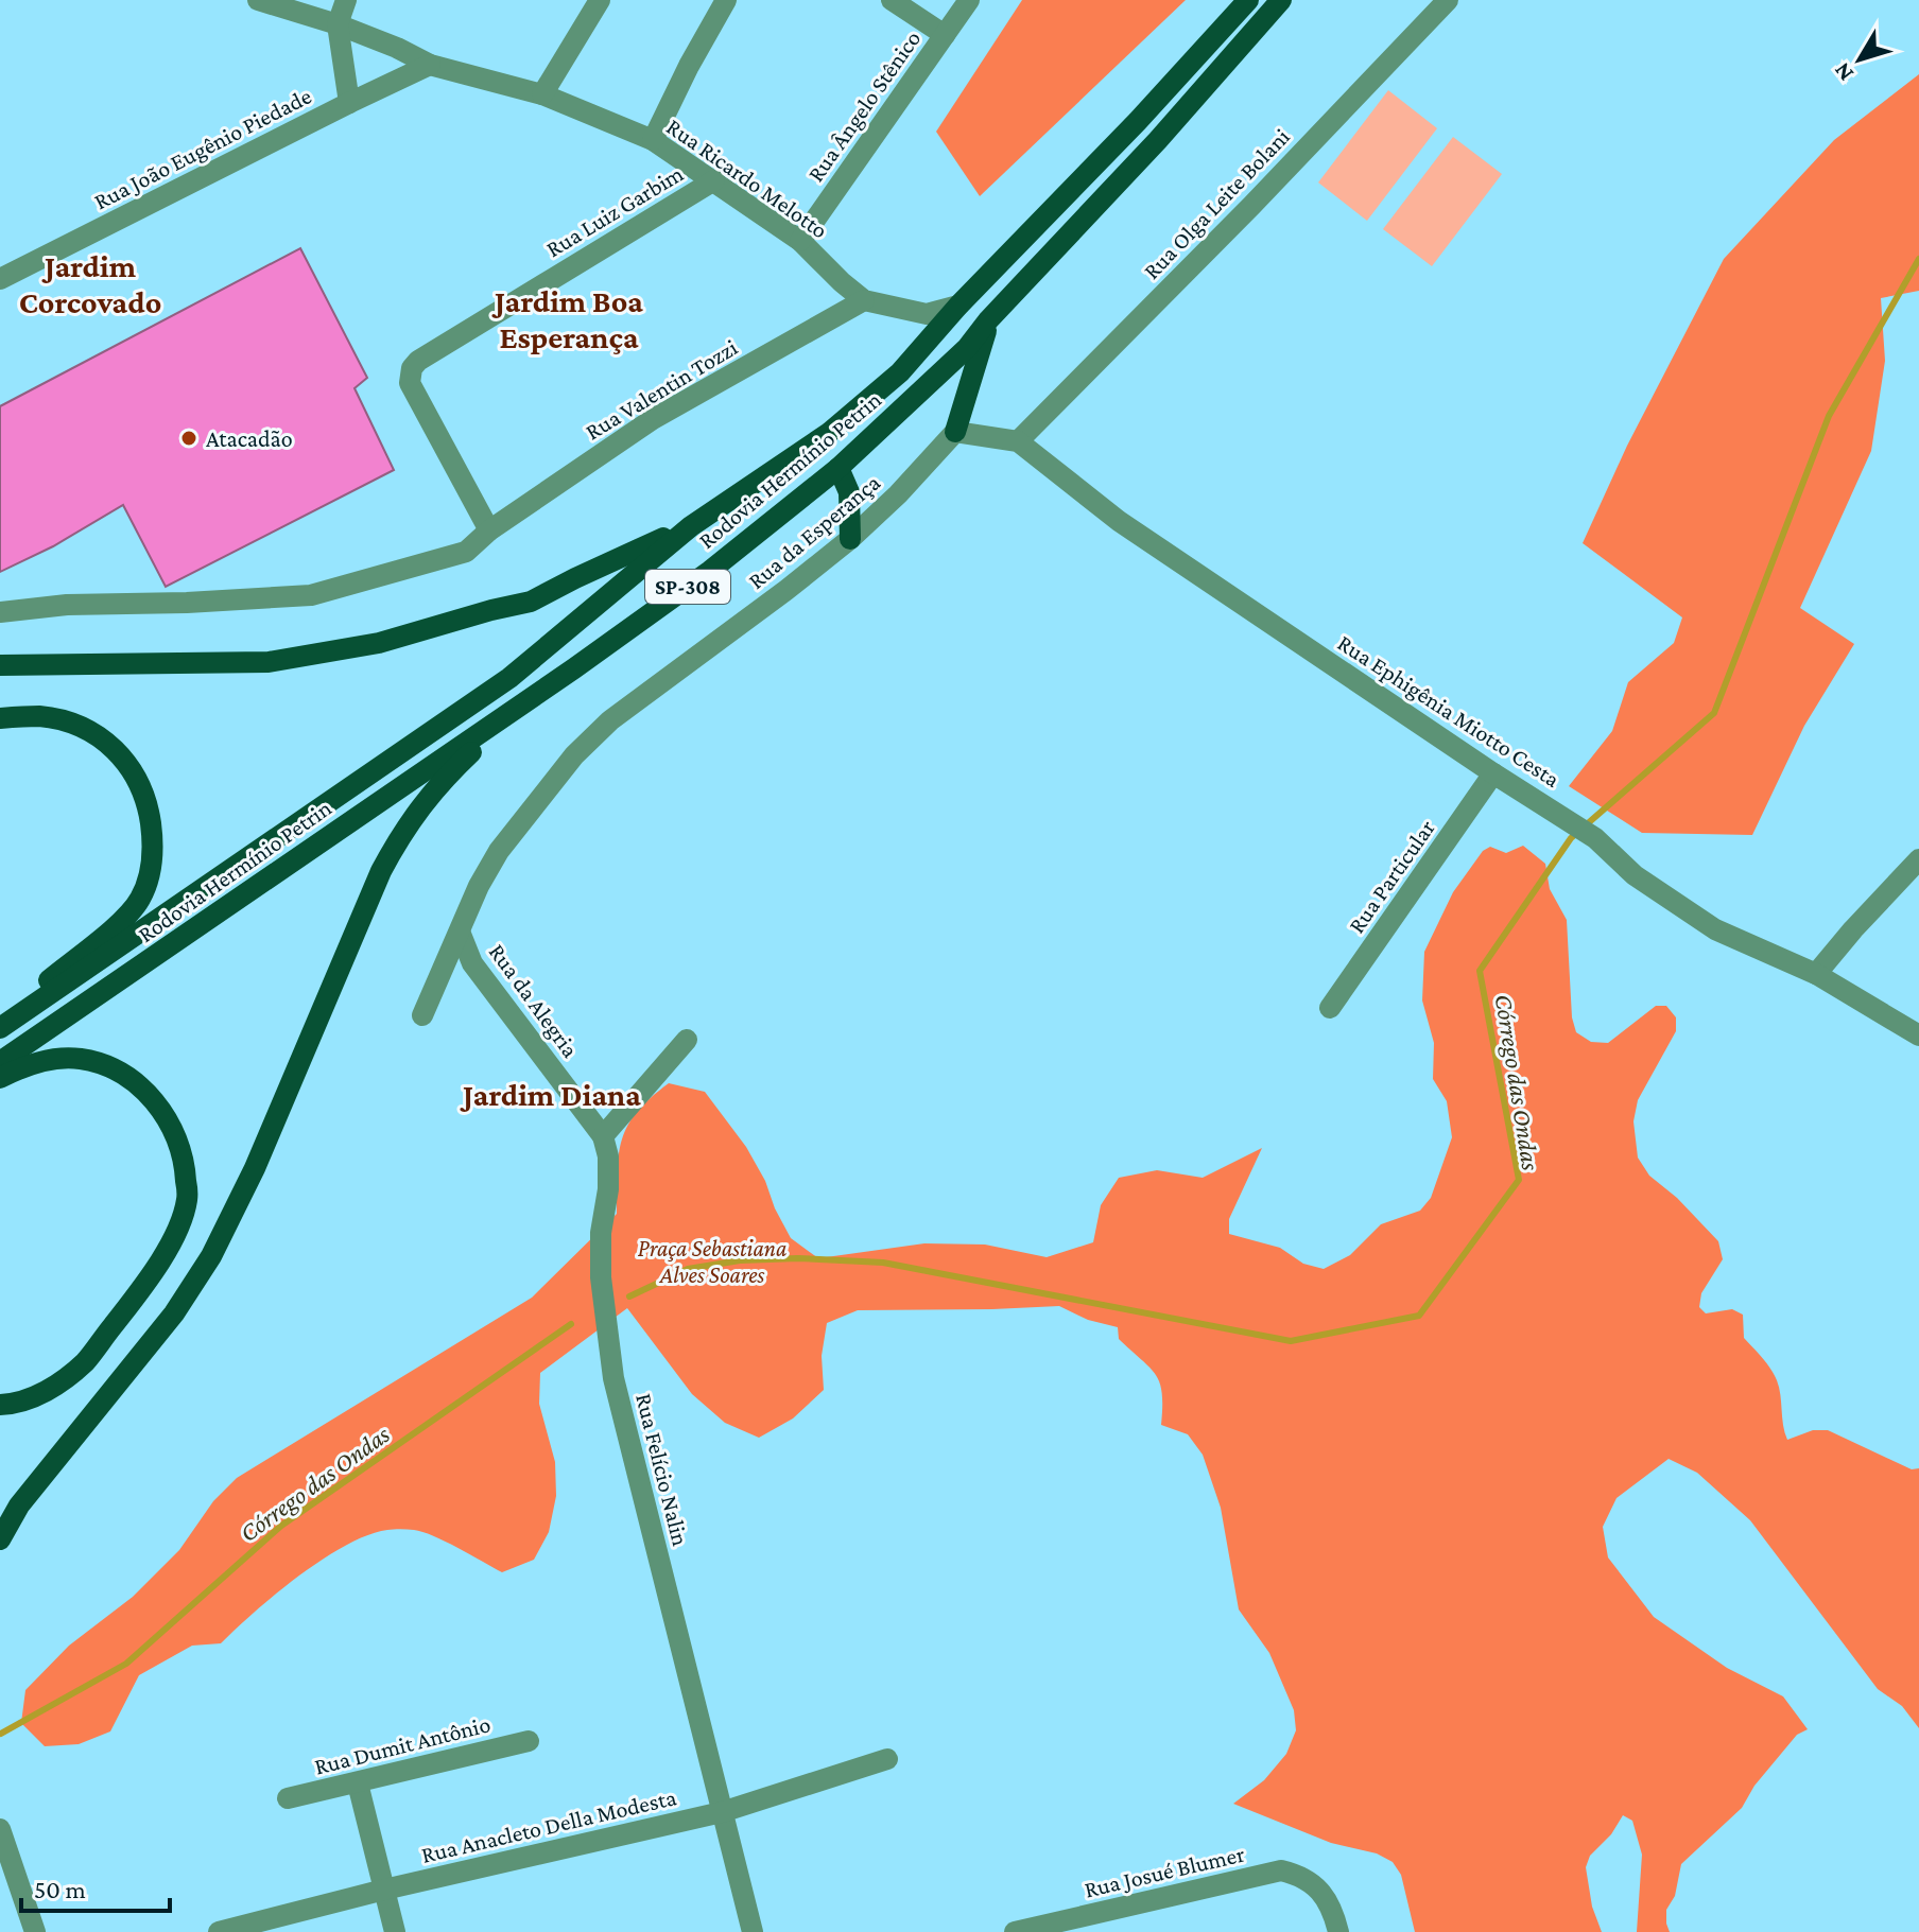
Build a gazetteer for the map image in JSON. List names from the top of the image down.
{
  "streets": {
    "main road": ["Rodovia Hermínio Petrin", "SP-308"],
    "street": [
      "Rua Ângelo Stênico",
      "Rua João Eugênio Piedade",
      "Rua Ricardo Melotto",
      "Rua Olga Leite Bolani",
      "Rua Luiz Garbim",
      "Rua Valentin Tozzi",
      "Rua da Esperança",
      "Rua Ephigênia Miotto Cesta",
      "Rua Particular",
      "Rua da Alegria",
      "Rua Felício Nalin",
      "Rua Dumit Antônio",
      "Rua Anacleto Della Modesta",
      "Rua Josué Blumer"
    ]
  },
  "crossings": [
    ["Rua Ângelo Stênico", "Rua Ricardo Melotto"],
    ["Rua João Eugênio Piedade", "Rua Ricardo Melotto"],
    ["Rua Ricardo Melotto", "Rua Luiz Garbim"],
    ["Rua Ricardo Melotto", "Rua Valentin Tozzi"],
    ["Rua Ricardo Melotto", "Rodovia Hermínio Petrin"],
    ["Rua Olga Leite Bolani", "Rua Ephigênia Miotto Cesta"],
    ["Rua Luiz Garbim", "Rua Valentin Tozzi"],
    ["Rua da Esperança", "Rua Ephigênia Miotto Cesta"],
    ["Rua da Esperança", "Rua da Alegria"],
    ["Rua Ephigênia Miotto Cesta", "Rua Particular"],
    ["Rua da Alegria", "Rua Felício Nalin"],
    ["Rua Felício Nalin", "Rua Anacleto Della Modesta"]
  ],
  "districts": ["Jardim Corcovado", "Jardim Boa Esperança", "Jardim Diana"],
  "water": ["Córrego das Ondas"],
  "parks": ["Praça Sebastiana Alves Soares"],
  "places": ["Atacadão"],
  "scale_bar": "50 m",
  "north": "bottom left"
}
